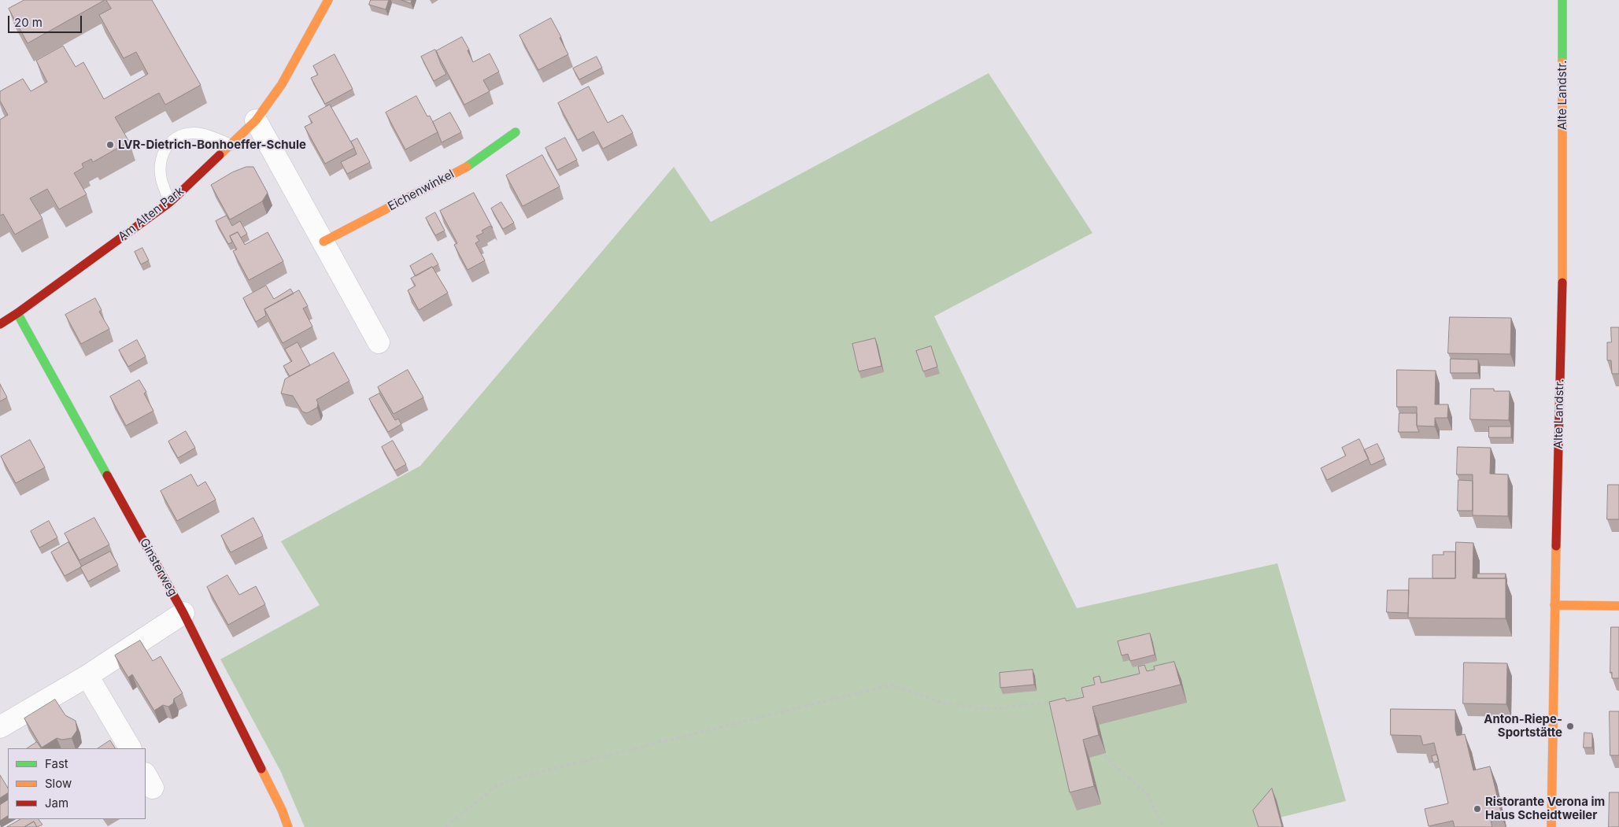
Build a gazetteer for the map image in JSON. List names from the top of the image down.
{
  "streets": {
    "street": [
      "Alte Landstr.",
      "Eichenwinkel",
      "Am Alten Park",
      "Ginsterweg"
    ]
  },
  "crossings": [
    ["Am Alten Park", "Ginsterweg"]
  ],
  "places": ["LVR-Dietrich-Bonhoeffer-Schule", "Anton-Riepe- Sportstätte", "Ristorante Verona im Haus Scheidtweiler"],
  "legend": ["Fast", "Slow", "Jam"],
  "scale_bar": "20 m"
}
